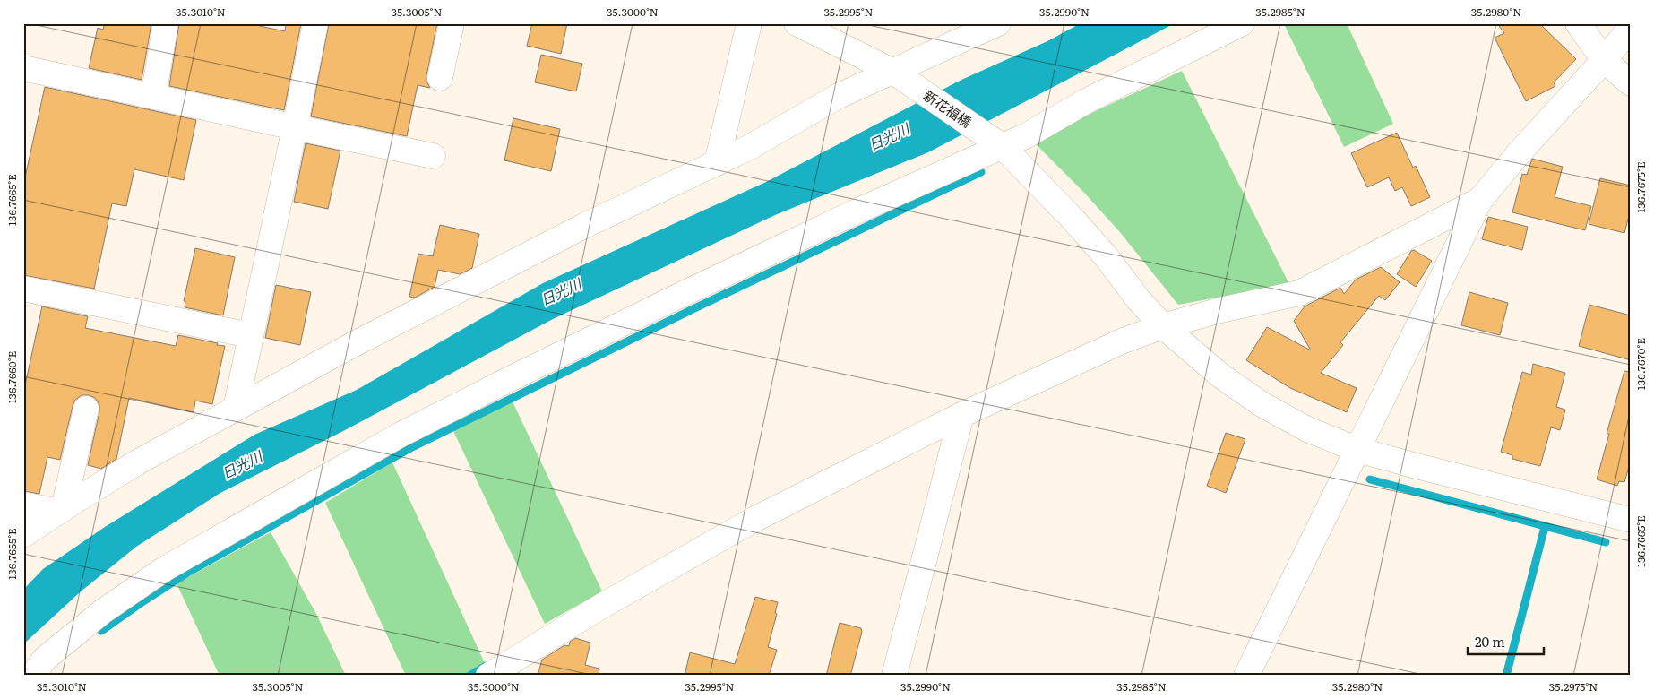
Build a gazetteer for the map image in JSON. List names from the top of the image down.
{
  "streets": {
    "street": ["新花福橋"]
  },
  "water": ["日光川"],
  "scale_bar": "20 m",
  "coordinates": [
    "35.3010°N",
    "35.3005°N",
    "35.3000°N",
    "35.2995°N",
    "35.2990°N",
    "35.2985°N",
    "35.2980°N",
    "136.7675°E",
    "136.7665°E",
    "136.7670°E",
    "136.7660°E",
    "136.7655°E",
    "35.2975°N"
  ]
}
